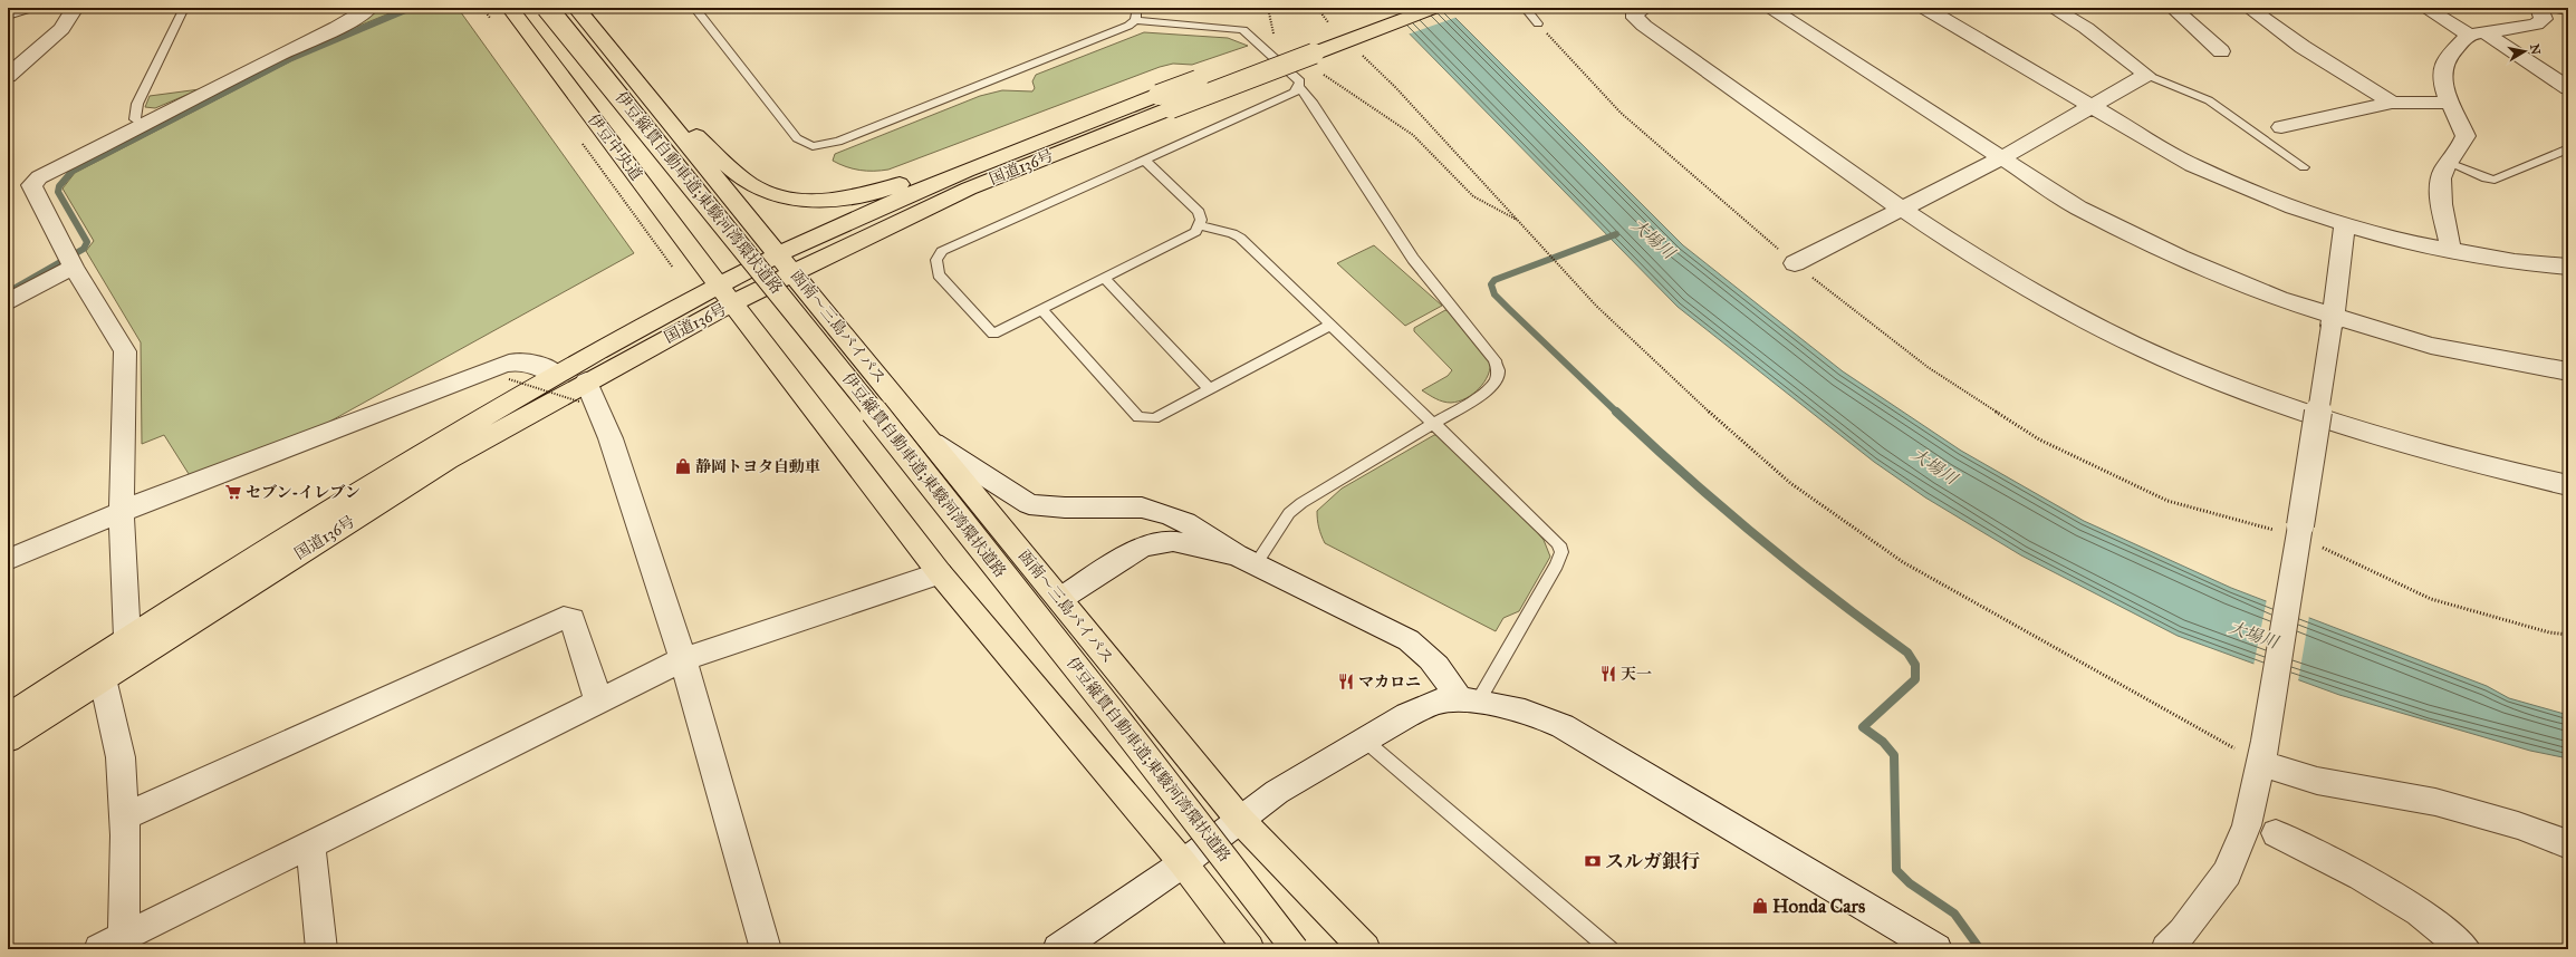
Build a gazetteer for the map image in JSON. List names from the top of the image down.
{
  "streets": {
    "highway": [
      "伊豆中央道",
      "国道136号",
      "伊豆縦貫自動車道;東駿河湾環状道路",
      "函南～三島バイパス"
    ]
  },
  "crossings": [
    ["伊豆中央道", "国道136号"],
    ["国道136号", "函南～三島バイパス"]
  ],
  "water": ["大場川"],
  "places": {
    "shop": ["静岡トヨタ自動車", "Honda Cars"],
    "supermarket": ["セブン-イレブン"],
    "restaurant": ["天一", "マカロニ"],
    "bank": ["スルガ銀行"]
  },
  "north": "right"
}
